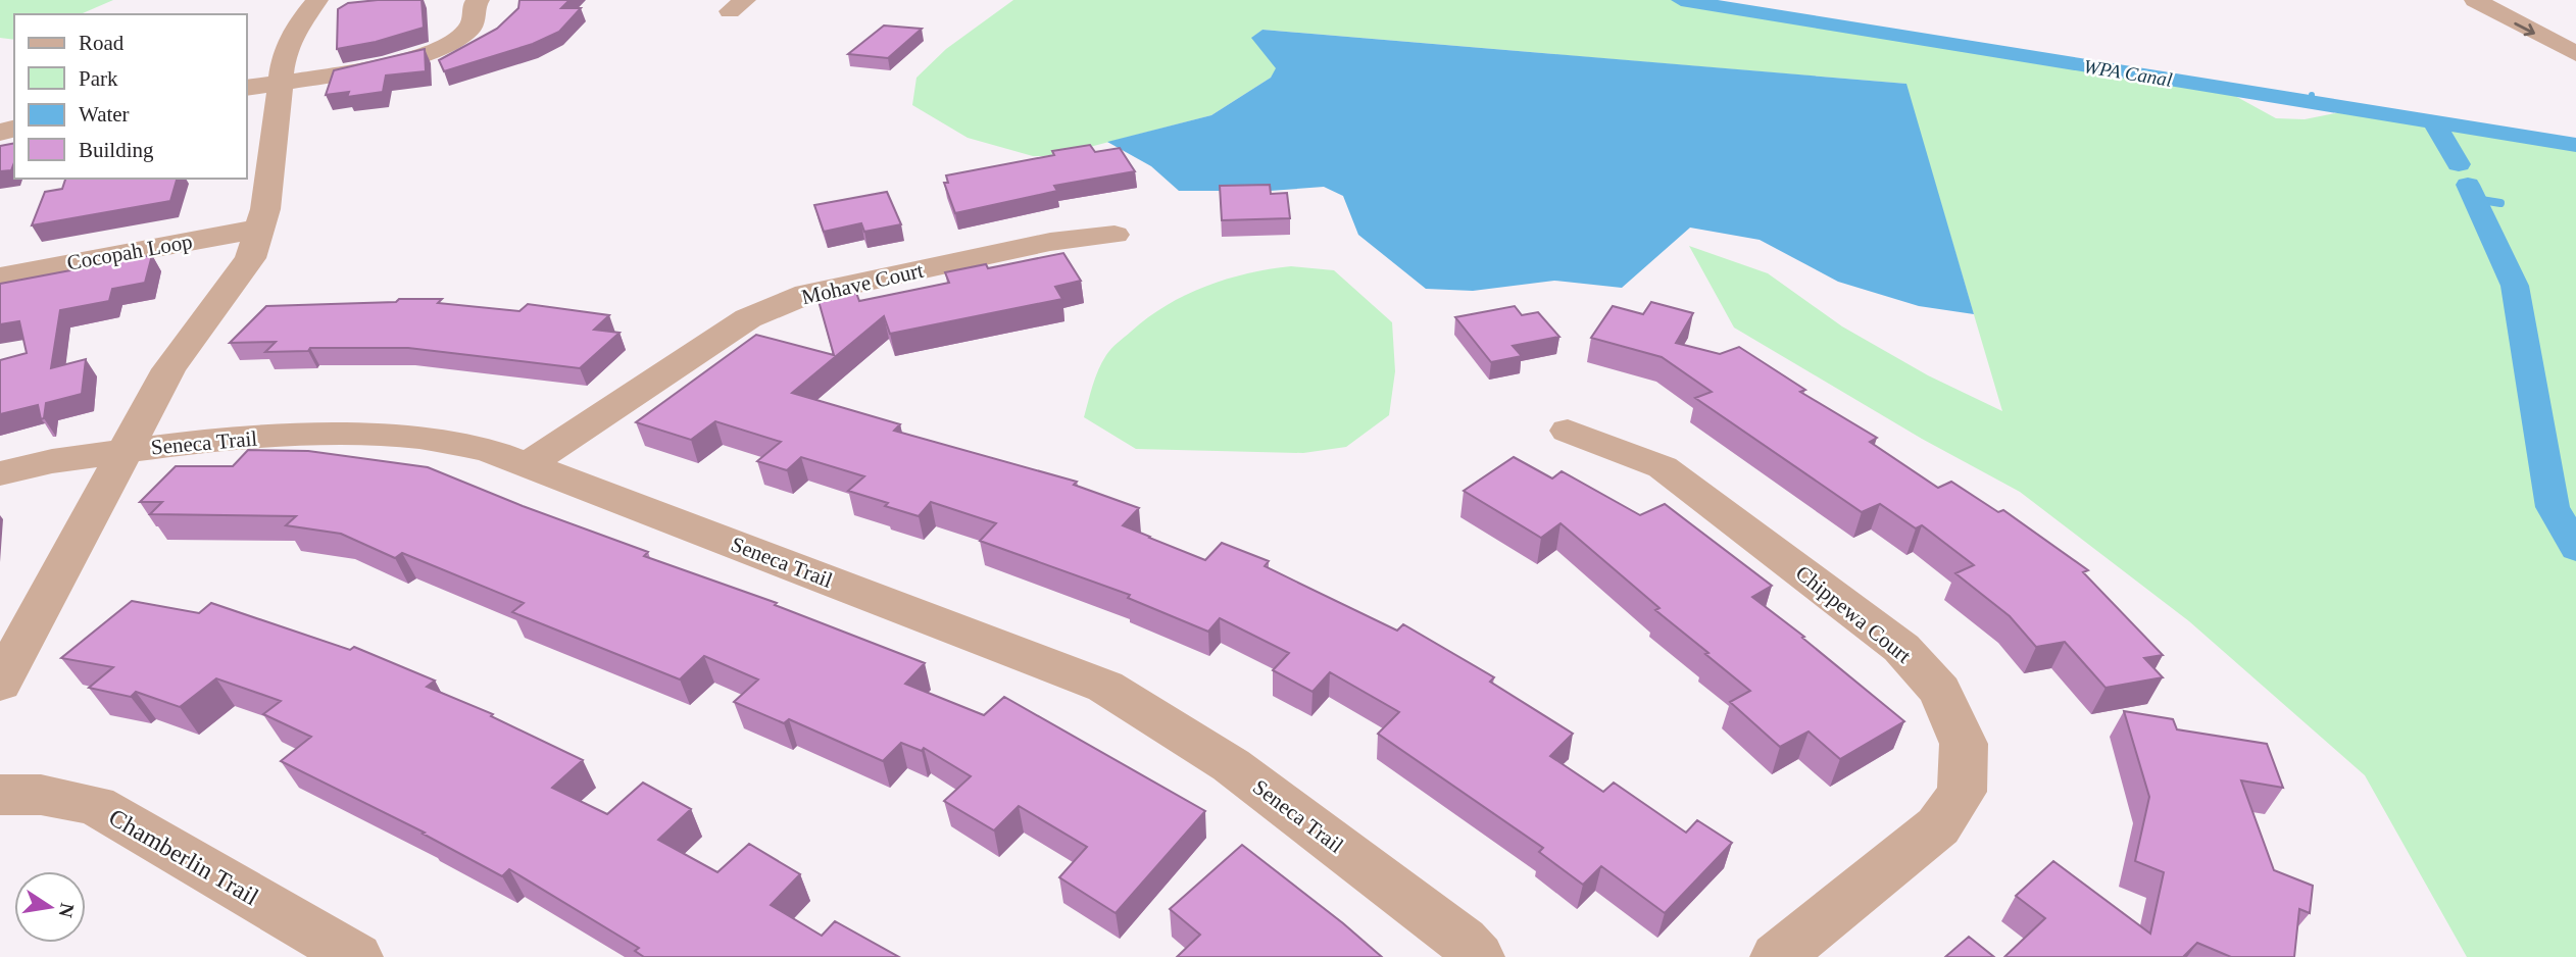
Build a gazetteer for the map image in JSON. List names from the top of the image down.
{
  "streets": {
    "street": [
      "Cocopah Loop",
      "Mohave Court",
      "Seneca Trail",
      "Chippewa Court",
      "Chamberlin Trail"
    ]
  },
  "crossings": [
    ["Mohave Court", "Seneca Trail"]
  ],
  "water": ["WPA Canal"],
  "legend": [
    "Road",
    "Park",
    "Water",
    "Building"
  ],
  "north": "right"
}
